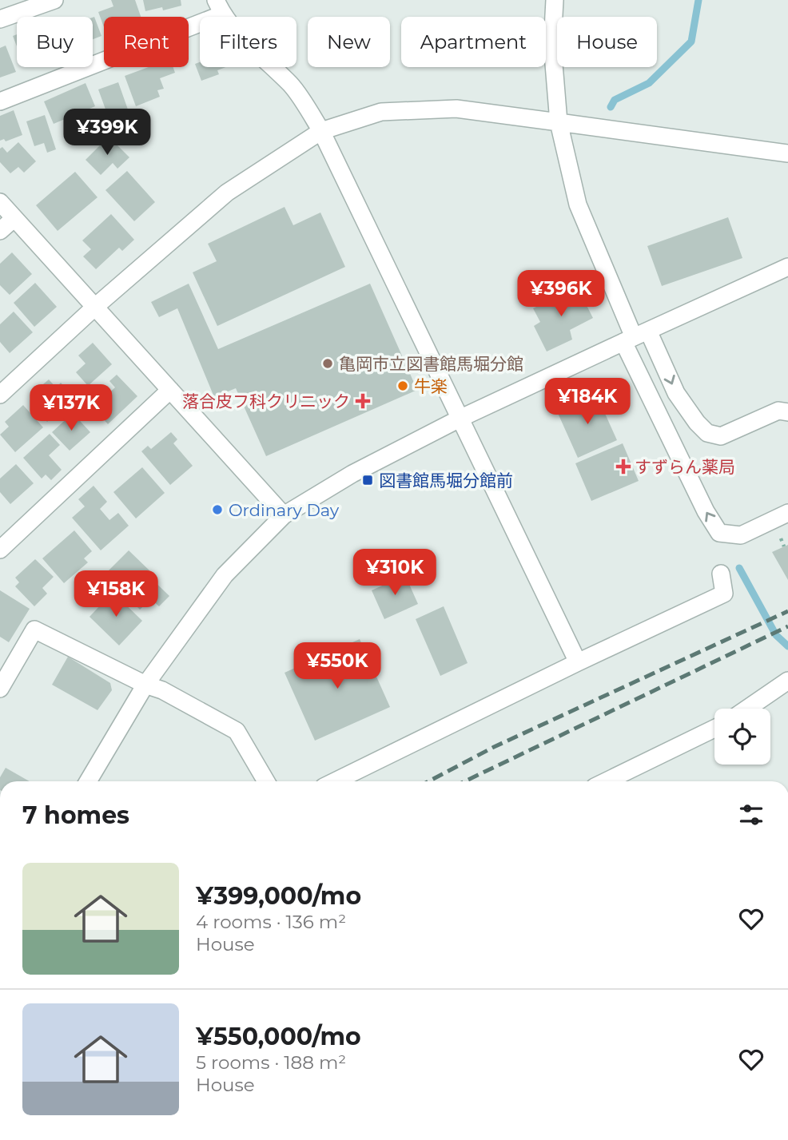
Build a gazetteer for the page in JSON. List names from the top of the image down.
{
  "places": {
    "other": ["亀岡市立図書館馬堀分館", "牛楽", "Ordinary Day"],
    "health": ["落合皮フ科クリニック", "すずらん薬局"],
    "transit": ["図書館馬堀分館前"]
  },
  "page": {
    "chip": [
      "Buy",
      "Rent",
      "Filters",
      "New",
      "Apartment",
      "House"
    ],
    "price": [
      "¥399K",
      "¥396K",
      "¥184K",
      "¥137K",
      "¥310K",
      "¥158K",
      "¥550K"
    ],
    "heading": "7 homes",
    "list": [
      {
        "name": "¥399,000/mo",
        "note": "4 rooms · 136 m² · House"
      },
      {
        "name": "¥550,000/mo",
        "note": "5 rooms · 188 m² · House"
      }
    ]
  }
}
